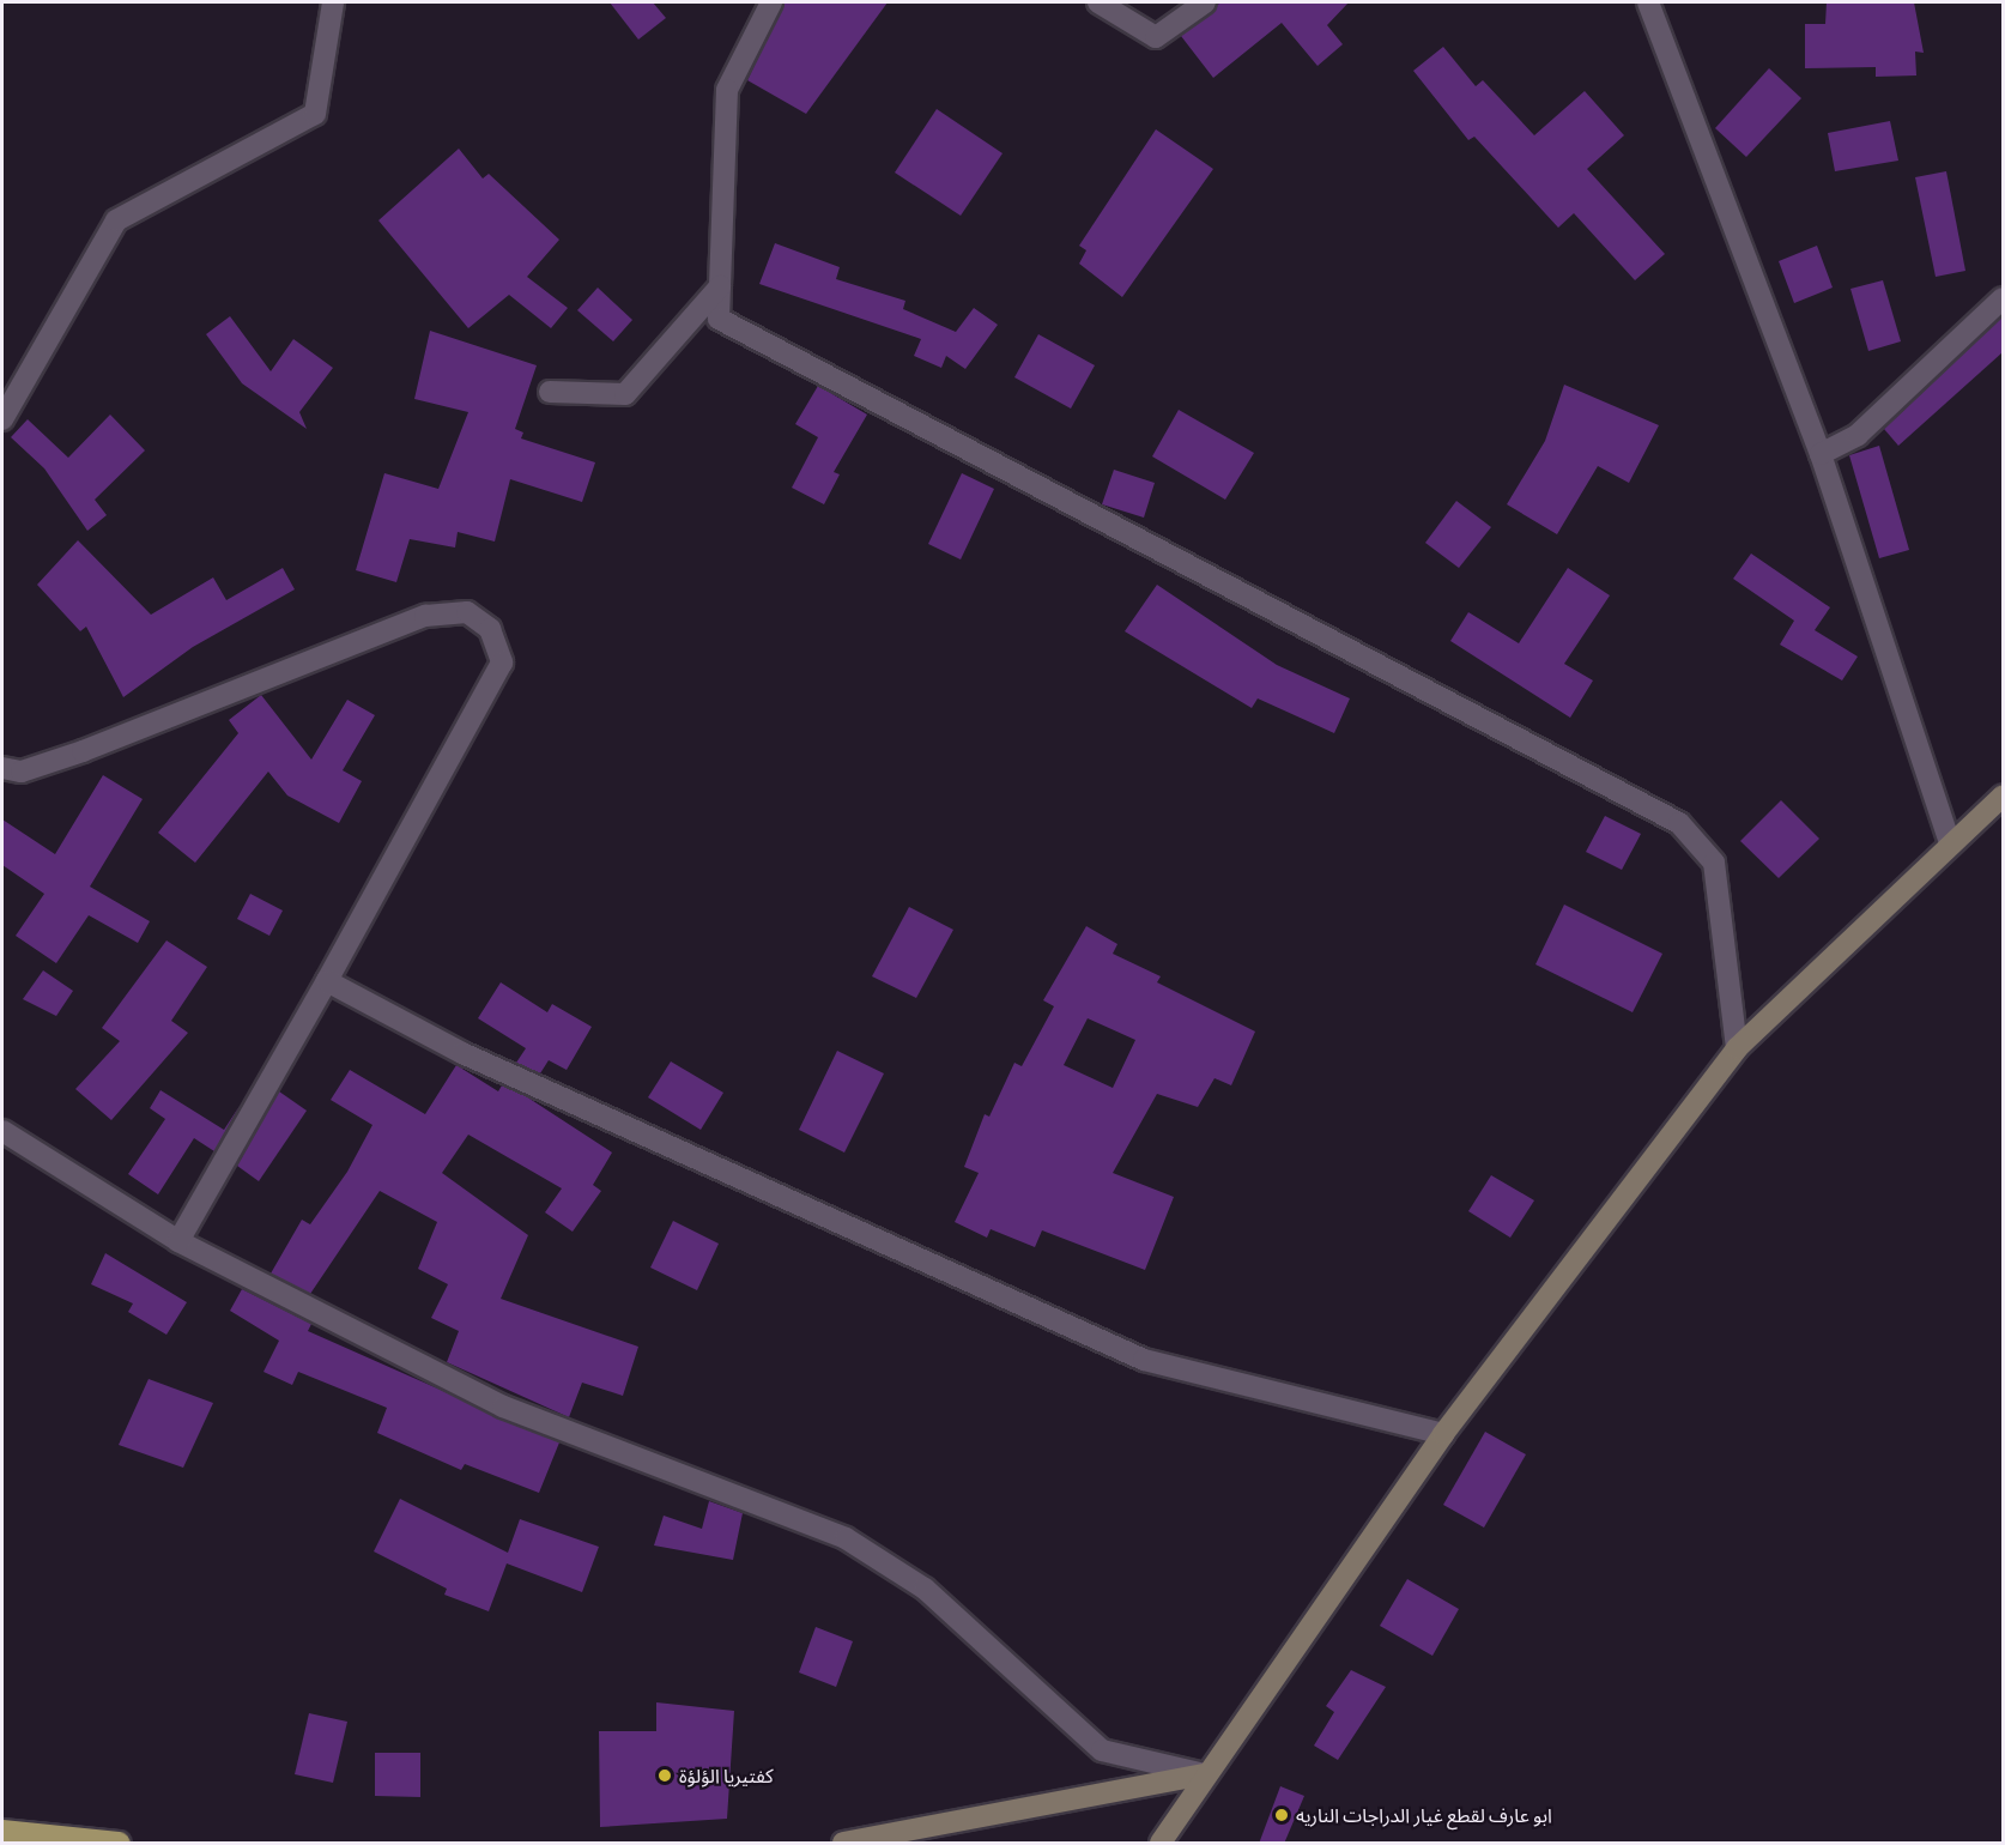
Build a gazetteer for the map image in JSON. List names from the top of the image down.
{
  "places": ["كفتيريا الؤلؤة", "ابو عارف لقطع غيار الدراجات الناريه"]
}
